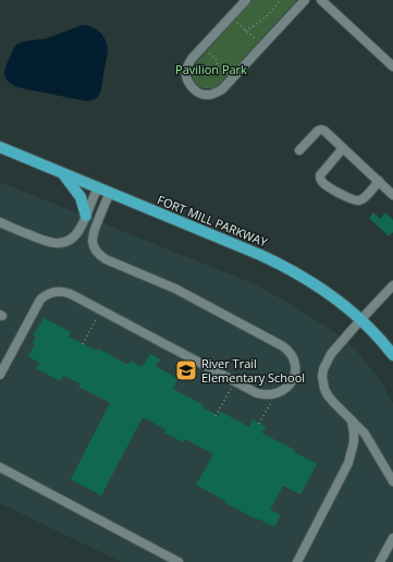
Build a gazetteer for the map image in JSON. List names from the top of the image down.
{
  "streets": {
    "main road": ["FORT MILL PARKWAY"]
  },
  "parks": ["Pavilion Park"],
  "places": {
    "school or university": ["River Trail Elementary School"]
  }
}
